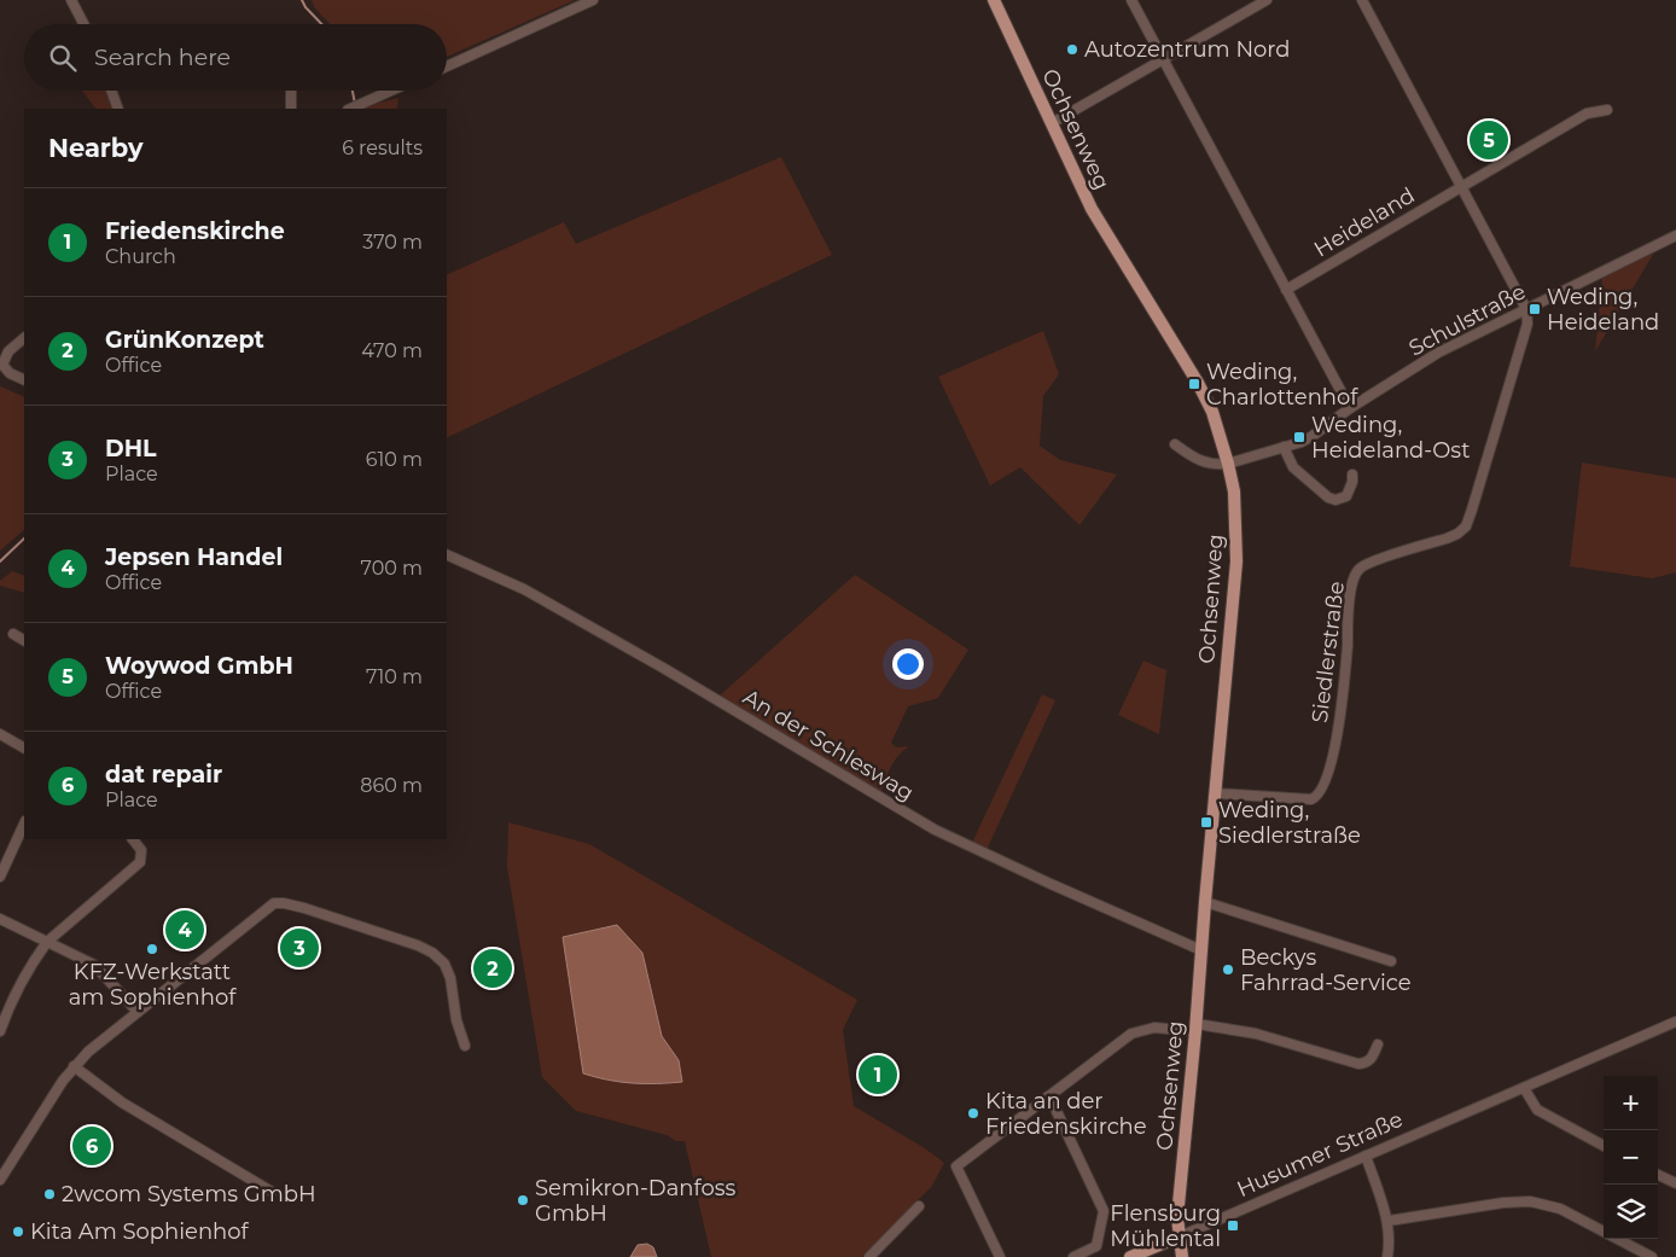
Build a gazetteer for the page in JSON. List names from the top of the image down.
{
  "streets": {
    "main road": ["Ochsenweg", "Husumer Straße"],
    "street": [
      "Heideland",
      "Schulstraße",
      "Siedlerstraße",
      "An der Schleswag"
    ]
  },
  "crossings": [
    ["Ochsenweg", "Schulstraße"],
    ["Ochsenweg", "Siedlerstraße"],
    ["Ochsenweg", "An der Schleswag"],
    ["Ochsenweg", "Husumer Straße"],
    ["Schulstraße", "Siedlerstraße"]
  ],
  "places": {
    "other": [
      "Autozentrum Nord",
      "KFZ-Werkstatt am Sophienhof",
      "Beckys Fahrrad-Service",
      "Kita an der Friedenskirche",
      "2wcom Systems GmbH",
      "Semikron-Danfoss GmbH",
      "Kita Am Sophienhof"
    ],
    "transit": [
      "Weding, Heideland",
      "Weding, Charlottenhof",
      "Weding, Heideland-Ost",
      "Weding, Siedlerstraße",
      "Flensburg Mühlental"
    ]
  },
  "page": {
    "search": "Search here",
    "heading": ["Nearby", "6 results"],
    "pins": [
      "5",
      "4",
      "3",
      "2",
      "1",
      "6"
    ],
    "list": [
      {
        "mark": "1",
        "name": "Friedenskirche",
        "note": "Church",
        "value": "370 m"
      },
      {
        "mark": "2",
        "name": "GrünKonzept",
        "note": "Office",
        "value": "470 m"
      },
      {
        "mark": "3",
        "name": "DHL",
        "note": "Place",
        "value": "610 m"
      },
      {
        "mark": "4",
        "name": "Jepsen Handel",
        "note": "Office",
        "value": "700 m"
      },
      {
        "mark": "5",
        "name": "Woywod GmbH",
        "note": "Office",
        "value": "710 m"
      },
      {
        "mark": "6",
        "name": "dat repair",
        "note": "Place",
        "value": "860 m"
      }
    ],
    "map_buttons": ["+", "−"]
  }
}
